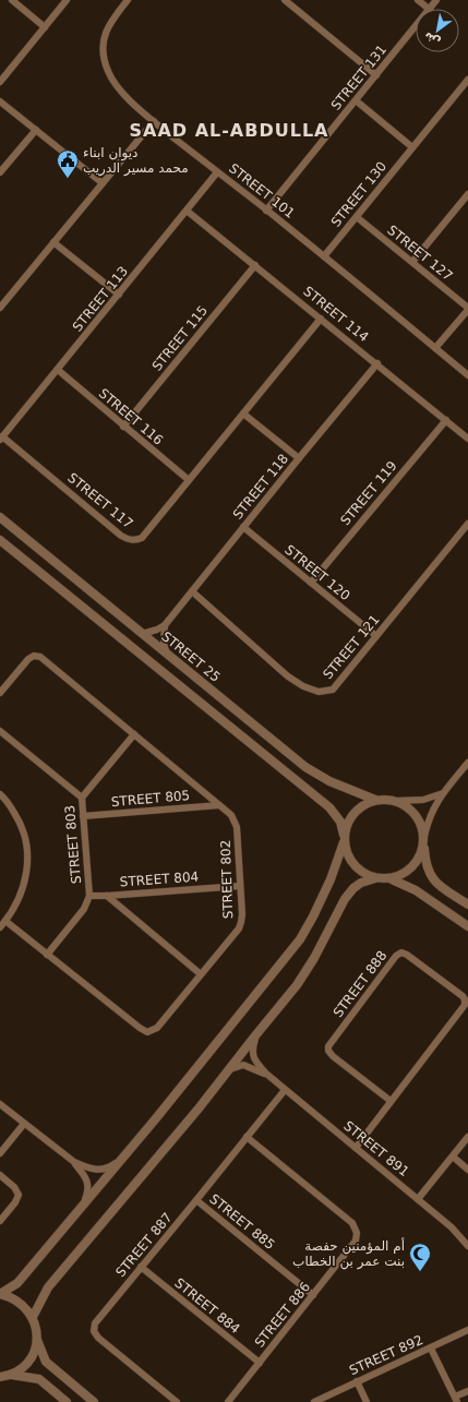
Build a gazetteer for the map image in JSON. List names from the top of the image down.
{
  "streets": {
    "street": [
      "STREET 131",
      "STREET 101",
      "STREET 130",
      "STREET 127",
      "STREET 113",
      "STREET 114",
      "STREET 115",
      "STREET 116",
      "STREET 118",
      "STREET 119",
      "STREET 117",
      "STREET 120",
      "STREET 121",
      "STREET 25",
      "STREET 805",
      "STREET 803",
      "STREET 804",
      "STREET 802",
      "STREET 888",
      "STREET 891",
      "STREET 885",
      "STREET 887",
      "STREET 884",
      "STREET 886",
      "STREET 892"
    ]
  },
  "crossings": [
    ["STREET 131", "STREET 101"],
    ["STREET 101", "STREET 130"],
    ["STREET 101", "STREET 113"],
    ["STREET 130", "STREET 127"],
    ["STREET 113", "STREET 114"],
    ["STREET 113", "STREET 116"],
    ["STREET 113", "STREET 117"],
    ["STREET 114", "STREET 115"],
    ["STREET 114", "STREET 118"],
    ["STREET 114", "STREET 119"],
    ["STREET 114", "STREET 117"],
    ["STREET 115", "STREET 116"],
    ["STREET 116", "STREET 117"],
    ["STREET 118", "STREET 120"],
    ["STREET 118", "STREET 121"],
    ["STREET 118", "STREET 25"],
    ["STREET 119", "STREET 120"],
    ["STREET 120", "STREET 121"],
    ["STREET 805", "STREET 803"],
    ["STREET 805", "STREET 802"],
    ["STREET 803", "STREET 804"],
    ["STREET 803", "STREET 802"],
    ["STREET 804", "STREET 802"],
    ["STREET 888", "STREET 891"],
    ["STREET 891", "STREET 887"],
    ["STREET 885", "STREET 887"],
    ["STREET 885", "STREET 886"],
    ["STREET 887", "STREET 884"],
    ["STREET 887", "STREET 886"],
    ["STREET 884", "STREET 886"]
  ],
  "districts": ["SAAD AL-ABDULLA"],
  "places": {
    "public building": ["ديوان ابناء محمد مسير الدريب"],
    "mosque": ["أم المؤمنين حفصة بنت عمر بن الخطاب"]
  },
  "north": "bottom left"
}
